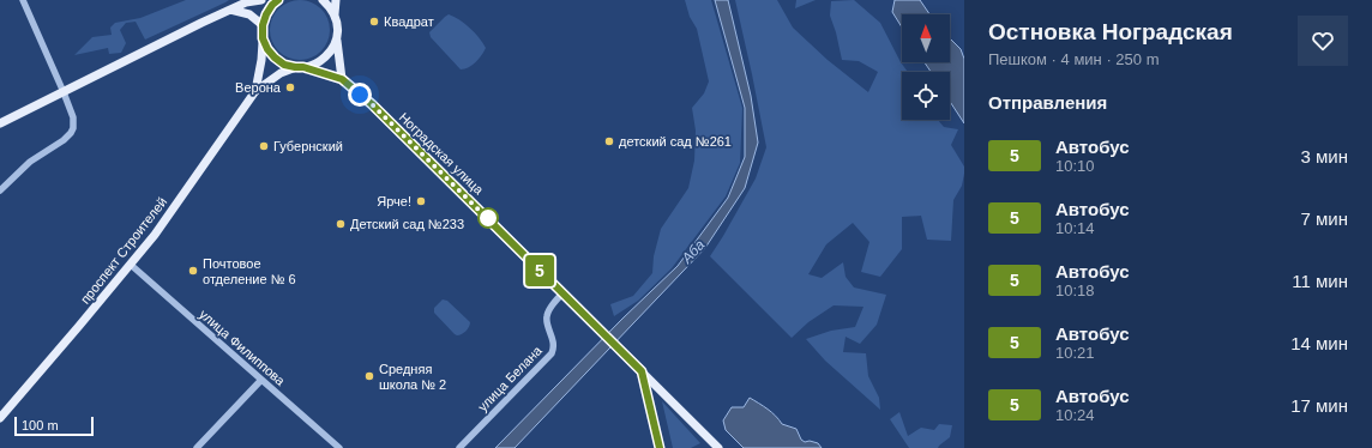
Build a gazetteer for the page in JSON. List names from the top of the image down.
{
  "streets": {
    "main road": ["Ноградская улица", "проспект Строителей"],
    "street": ["улица Филиппова", "улица Белана"]
  },
  "crossings": [
    ["Ноградская улица", "улица Белана"],
    ["проспект Строителей", "улица Филиппова"]
  ],
  "water": ["Аба"],
  "places": [
    "Квадрат",
    "Верона",
    "детский сад №261",
    "Губернский",
    "Ярче!",
    "Детский сад №233",
    "Почтовое отделение № 6",
    "Средняя школа № 2"
  ],
  "lines": ["bus line 5"],
  "scale_bar": "100 m",
  "north": "top",
  "page": {
    "on_map": "5",
    "heading": [
      ["Остновка Ноградская", "Пешком · 4 мин · 250 m"],
      "Отправления"
    ],
    "list": [
      {
        "mark": "5",
        "name": "Автобус",
        "note": "10:10",
        "value": "3 мин"
      },
      {
        "mark": "5",
        "name": "Автобус",
        "note": "10:14",
        "value": "7 мин"
      },
      {
        "mark": "5",
        "name": "Автобус",
        "note": "10:18",
        "value": "11 мин"
      },
      {
        "mark": "5",
        "name": "Автобус",
        "note": "10:21",
        "value": "14 мин"
      },
      {
        "mark": "5",
        "name": "Автобус",
        "note": "10:24",
        "value": "17 мин"
      }
    ],
    "scale": "100 m"
  }
}
